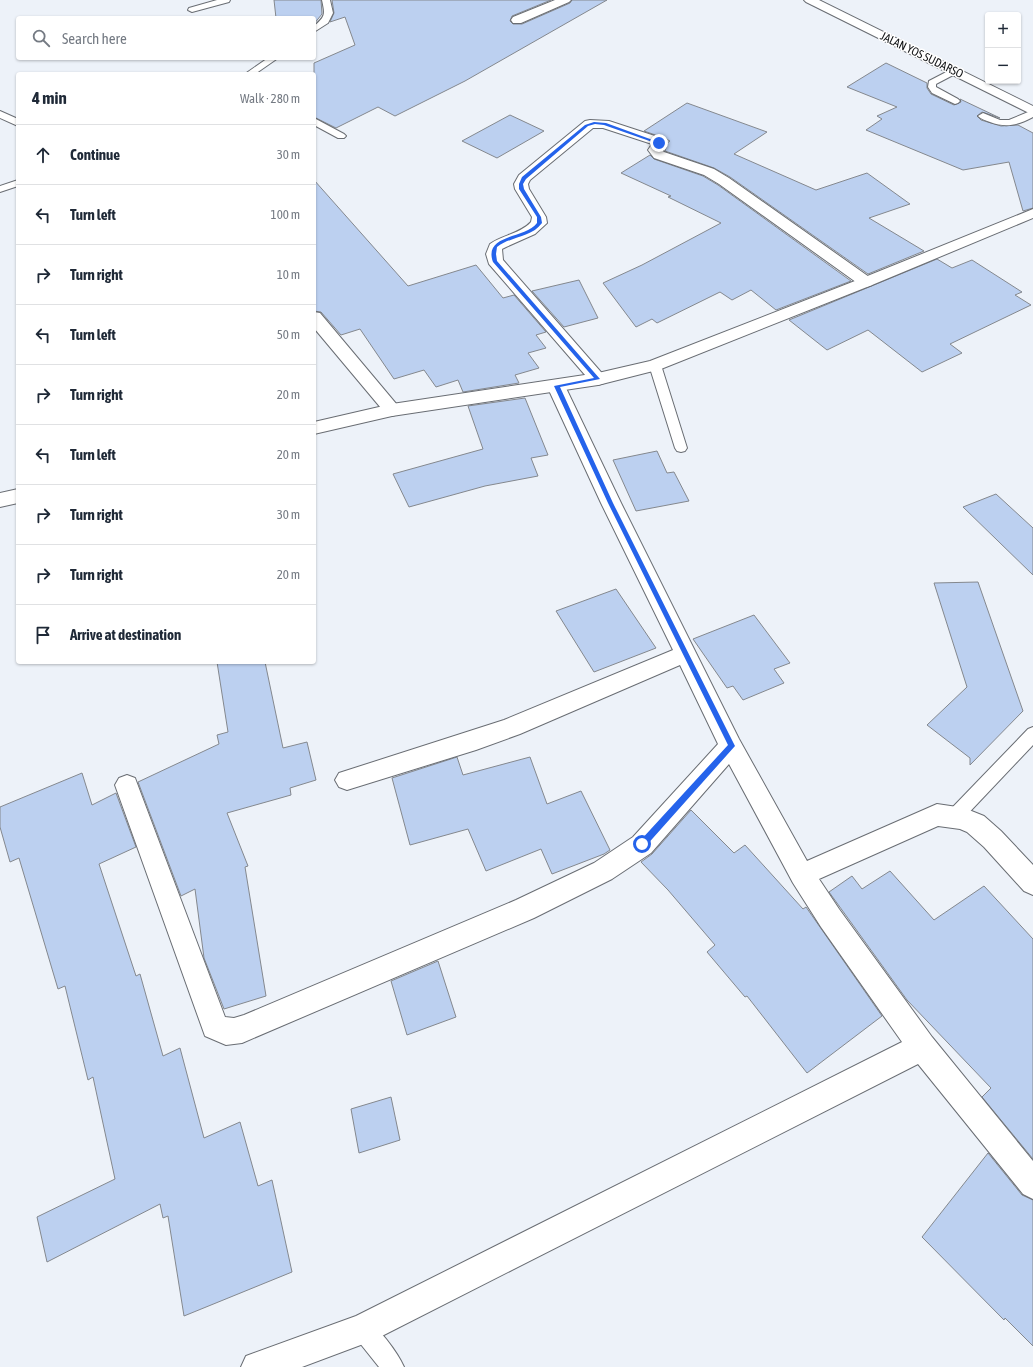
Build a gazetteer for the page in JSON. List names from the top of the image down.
{
  "streets": {
    "main road": ["JALAN YOS SUDARSO"]
  },
  "page": {
    "map_buttons": ["+", "−"],
    "search": "Search here",
    "heading": ["4 min", "Walk · 280 m"],
    "list": [
      ["Continue", "30 m"],
      ["Turn left", "100 m"],
      ["Turn right", "10 m"],
      ["Turn left", "50 m"],
      ["Turn right", "20 m"],
      ["Turn left", "20 m"],
      ["Turn right", "30 m"],
      ["Turn right", "20 m"],
      "Arrive at destination"
    ]
  }
}
